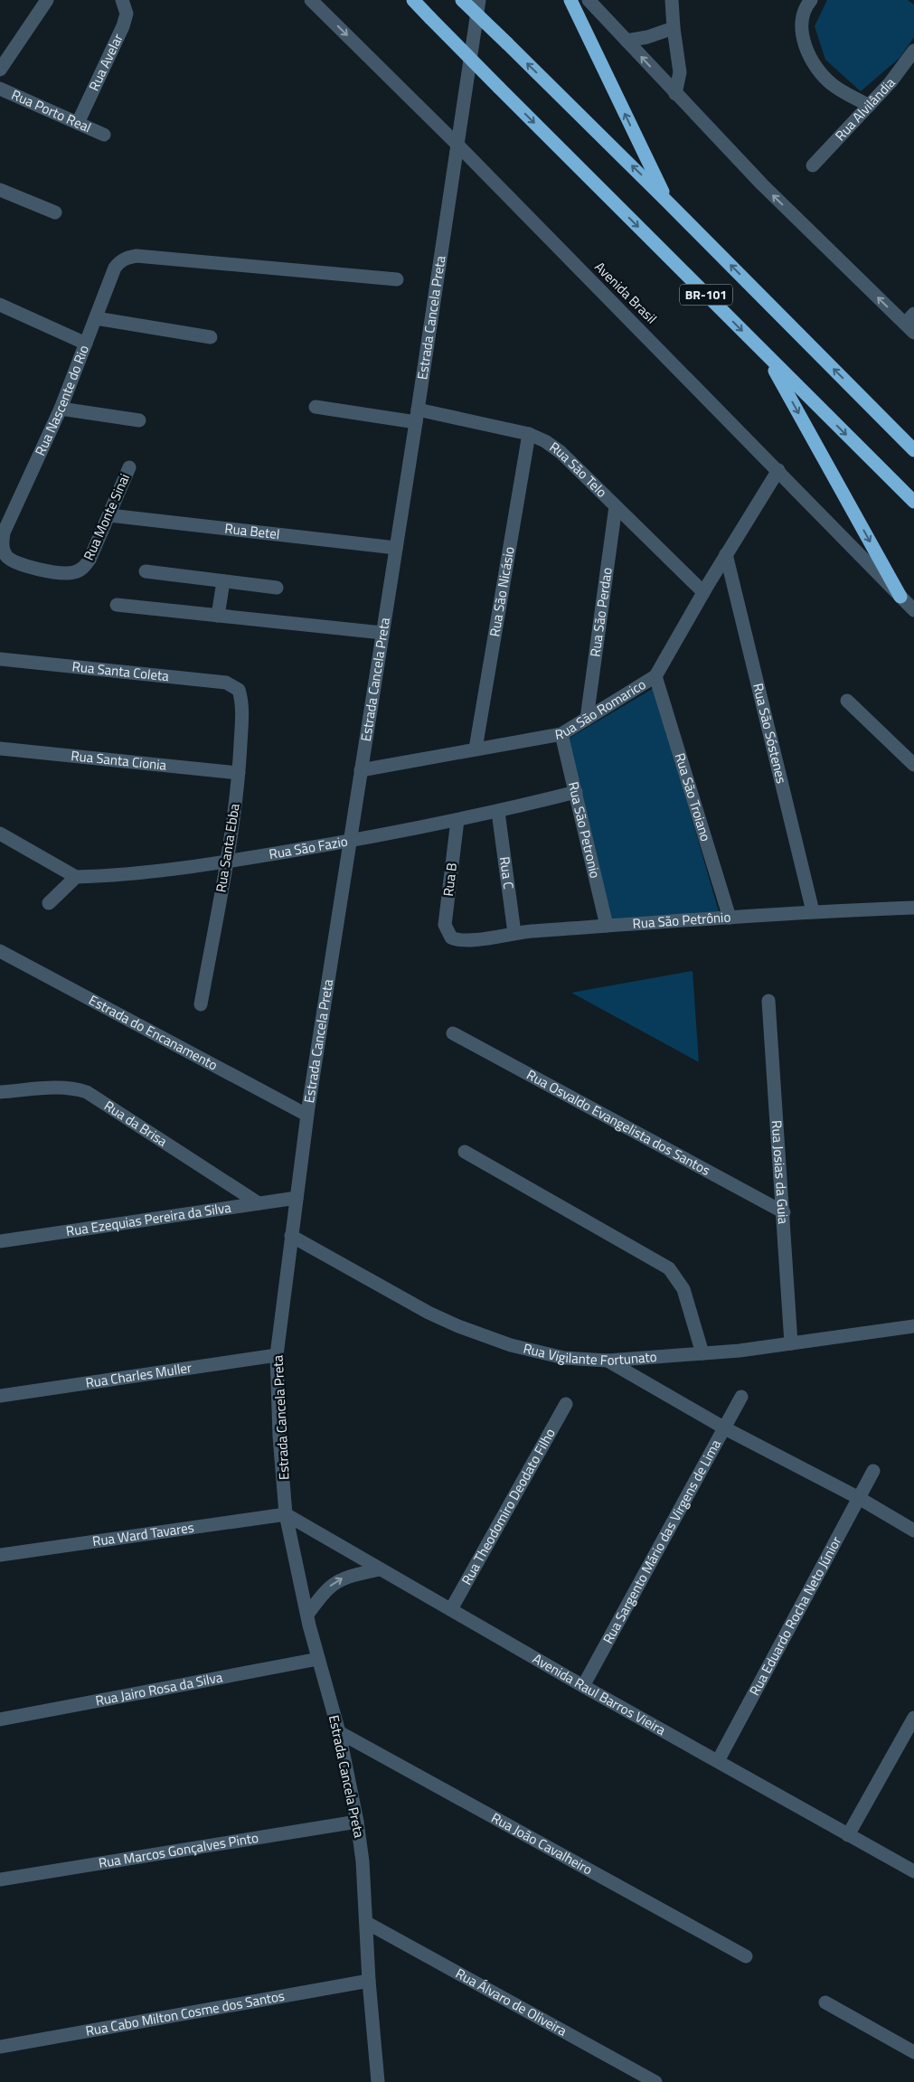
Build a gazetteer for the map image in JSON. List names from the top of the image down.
{
  "streets": {
    "highway": ["BR-101"],
    "street": [
      "Rua Avelar",
      "Rua Alvilândia",
      "Rua Porto Real",
      "Avenida Brasil",
      "Estrada Cancela Preta",
      "Rua Nascente do Rio",
      "Rua São Telo",
      "Rua Monte Sinai",
      "Rua Betel",
      "Rua São Nicásio",
      "Rua São Perdao",
      "Rua Santa Coleta",
      "Rua São Romarico",
      "Rua São Sóstenes",
      "Rua Santa Cionia",
      "Rua São Troiano",
      "Rua São Petronio",
      "Rua Santa Ebba",
      "Rua São Fazio",
      "Rua C",
      "Rua B",
      "Rua São Petrônio",
      "Estrada do Encanamento",
      "Rua Osvaldo Evangelista dos Santos",
      "Rua da Brisa",
      "Rua Josias da Guia",
      "Rua Ezequias Pereira da Silva",
      "Rua Vigilante Fortunato",
      "Rua Charles Muller",
      "Rua Theodomiro Deodato Filho",
      "Rua Ward Tavares",
      "Rua Sargento Mário das Virgens de Lima",
      "Rua Eduardo Rocha Neto Júnior",
      "Rua Jairo Rosa da Silva",
      "Avenida Raul Barros Vieira",
      "Rua João Cavalheiro",
      "Rua Marcos Gonçalves Pinto",
      "Rua Álvaro de Oliveira",
      "Rua Cabo Milton Cosme dos Santos"
    ]
  },
  "crossings": [
    ["Rua Avelar", "Rua Porto Real"],
    ["Avenida Brasil", "Estrada Cancela Preta"],
    ["Avenida Brasil", "Rua São Romarico"],
    ["Estrada Cancela Preta", "Rua São Telo"],
    ["Estrada Cancela Preta", "Rua Betel"],
    ["Estrada Cancela Preta", "Rua São Romarico"],
    ["Estrada Cancela Preta", "Rua São Fazio"],
    ["Estrada Cancela Preta", "Estrada do Encanamento"],
    ["Estrada Cancela Preta", "Rua Ezequias Pereira da Silva"],
    ["Estrada Cancela Preta", "Rua Vigilante Fortunato"],
    ["Estrada Cancela Preta", "Rua Charles Muller"],
    ["Estrada Cancela Preta", "Rua Ward Tavares"],
    ["Estrada Cancela Preta", "Rua Jairo Rosa da Silva"],
    ["Estrada Cancela Preta", "Avenida Raul Barros Vieira"],
    ["Estrada Cancela Preta", "Rua João Cavalheiro"],
    ["Estrada Cancela Preta", "Rua Marcos Gonçalves Pinto"],
    ["Estrada Cancela Preta", "Rua Álvaro de Oliveira"],
    ["Estrada Cancela Preta", "Rua Cabo Milton Cosme dos Santos"],
    ["Rua Nascente do Rio", "Rua Monte Sinai"],
    ["Rua São Telo", "Rua São Nicásio"],
    ["Rua São Telo", "Rua São Perdao"],
    ["Rua São Telo", "Rua São Romarico"],
    ["Rua Monte Sinai", "Rua Betel"],
    ["Rua São Nicásio", "Rua São Romarico"],
    ["Rua São Perdao", "Rua São Romarico"],
    ["Rua Santa Coleta", "Rua Santa Ebba"],
    ["Rua São Romarico", "Rua São Sóstenes"],
    ["Rua São Romarico", "Rua São Troiano"],
    ["Rua São Romarico", "Rua São Petronio"],
    ["Rua São Sóstenes", "Rua São Petrônio"],
    ["Rua Santa Cionia", "Rua Santa Ebba"],
    ["Rua São Troiano", "Rua São Petrônio"],
    ["Rua São Petronio", "Rua São Fazio"],
    ["Rua São Petronio", "Rua São Petrônio"],
    ["Rua Santa Ebba", "Rua São Fazio"],
    ["Rua São Fazio", "Rua C"],
    ["Rua São Fazio", "Rua B"],
    ["Rua C", "Rua São Petrônio"],
    ["Rua B", "Rua São Petrônio"],
    ["Rua Osvaldo Evangelista dos Santos", "Rua Josias da Guia"],
    ["Rua da Brisa", "Rua Ezequias Pereira da Silva"],
    ["Rua Josias da Guia", "Rua Vigilante Fortunato"],
    ["Rua Theodomiro Deodato Filho", "Avenida Raul Barros Vieira"],
    ["Rua Ward Tavares", "Avenida Raul Barros Vieira"],
    ["Rua Sargento Mário das Virgens de Lima", "Avenida Raul Barros Vieira"],
    ["Rua Eduardo Rocha Neto Júnior", "Avenida Raul Barros Vieira"]
  ]
}
